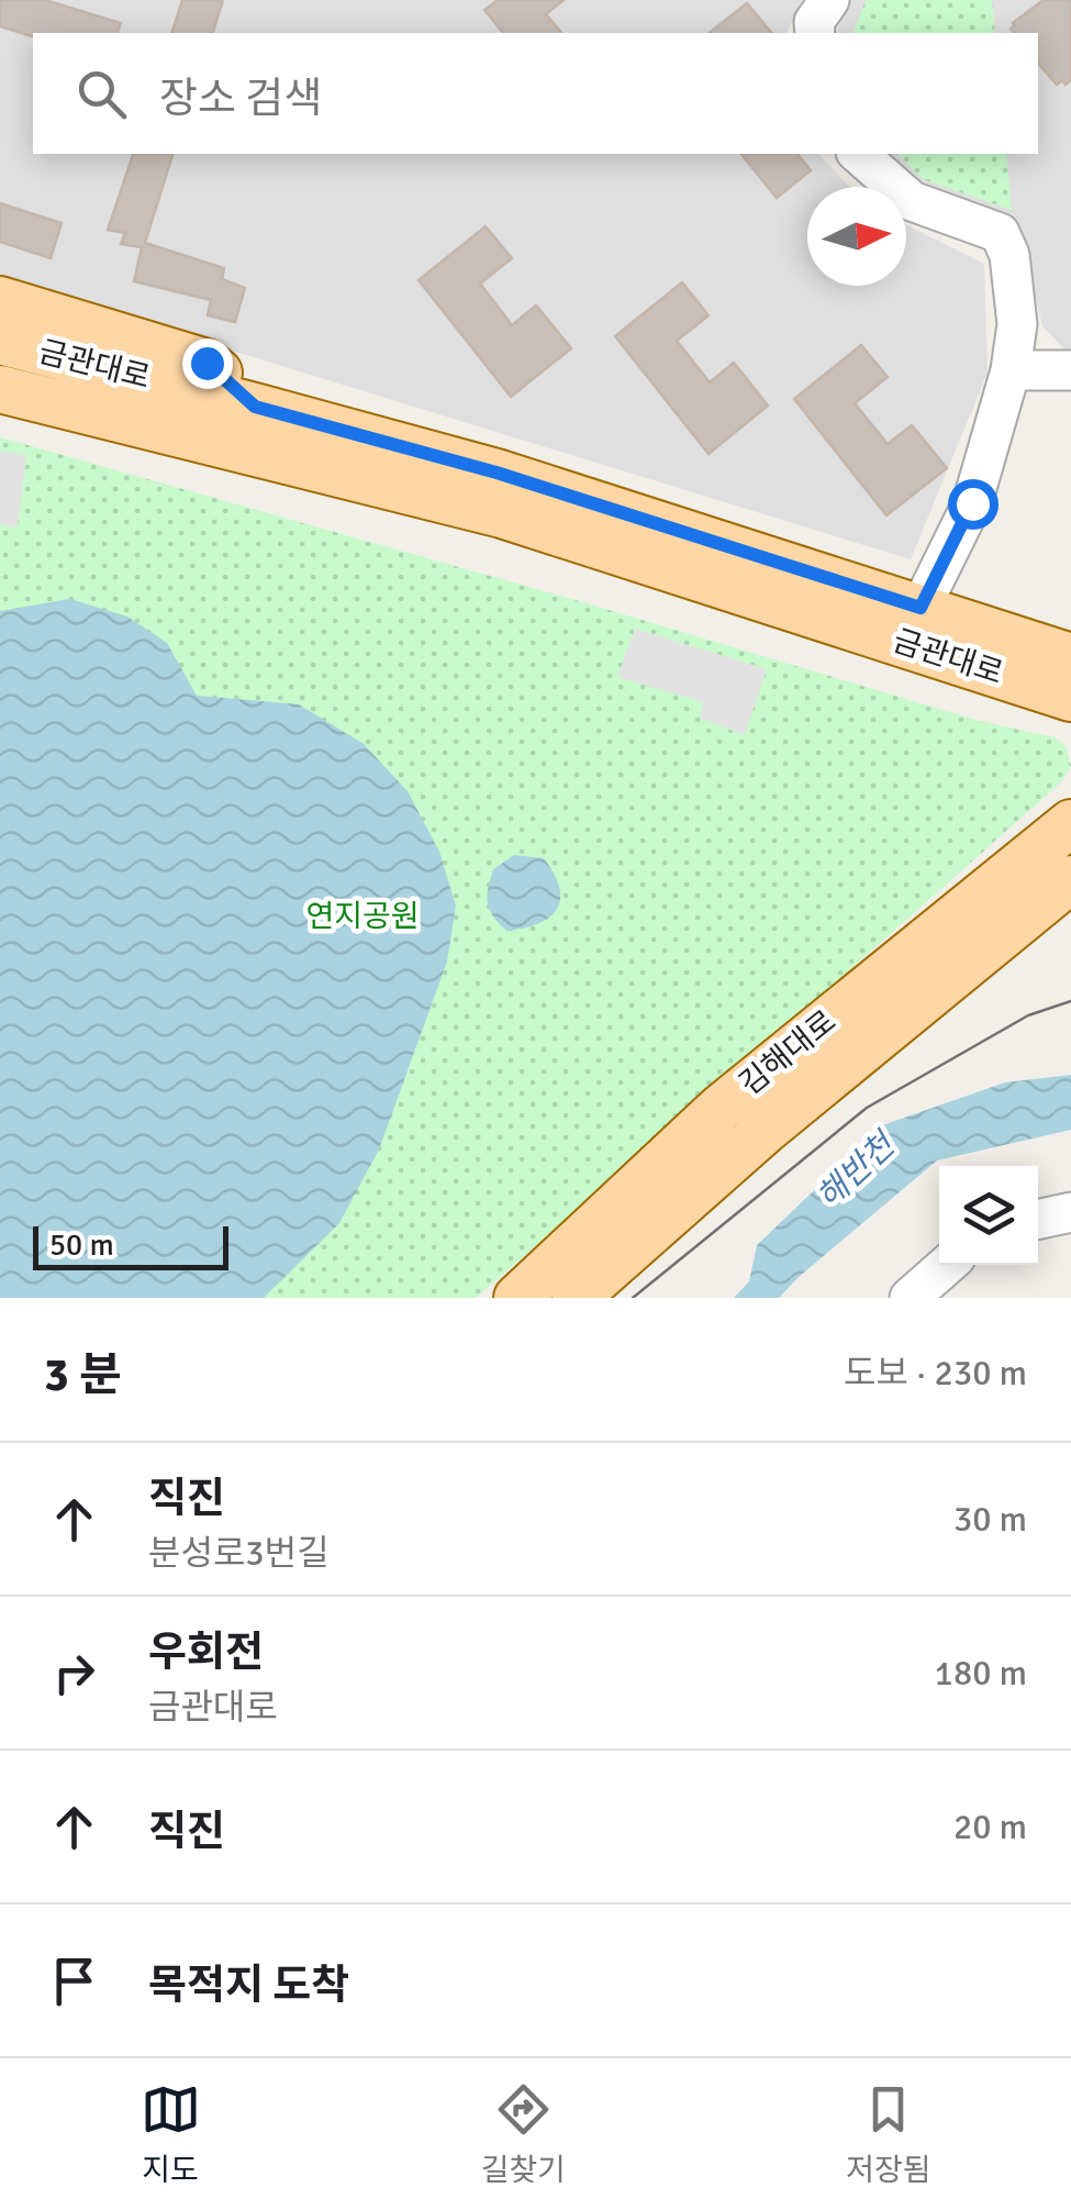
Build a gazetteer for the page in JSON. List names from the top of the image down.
{
  "streets": {
    "main road": ["금관대로", "김해대로"]
  },
  "water": ["해반천"],
  "parks": ["연지공원"],
  "scale_bar": "50 m",
  "north": "right",
  "page": {
    "search": "장소 검색",
    "scale": "50 m",
    "heading": ["3 분", "도보 · 230 m"],
    "list": [
      ["직진", "분성로3번길", "30 m"],
      ["우회전", "금관대로", "180 m"],
      ["직진", "20 m"],
      "목적지 도착"
    ],
    "nav": ["지도", "길찾기", "저장됨"]
  }
}
